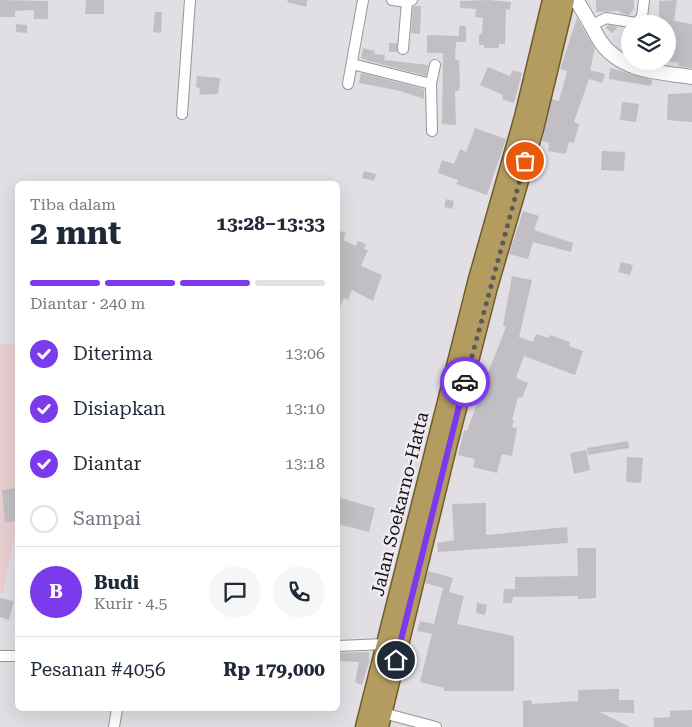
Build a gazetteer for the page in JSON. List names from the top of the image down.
{
  "streets": {
    "highway": ["Jalan Soekarno-Hatta"]
  },
  "page": {
    "heading": ["2 mnt", "Tiba dalam", "13:28–13:33"],
    "panel": [
      "Budi",
      "Kurir · 4.5",
      "Pesanan #4056",
      "Rp 179,000"
    ],
    "bar": "Diantar · 240 m",
    "list": [
      ["Diterima", "13:06"],
      ["Disiapkan", "13:10"],
      ["Diantar", "13:18"],
      "Sampai"
    ],
    "round": "B"
  }
}
